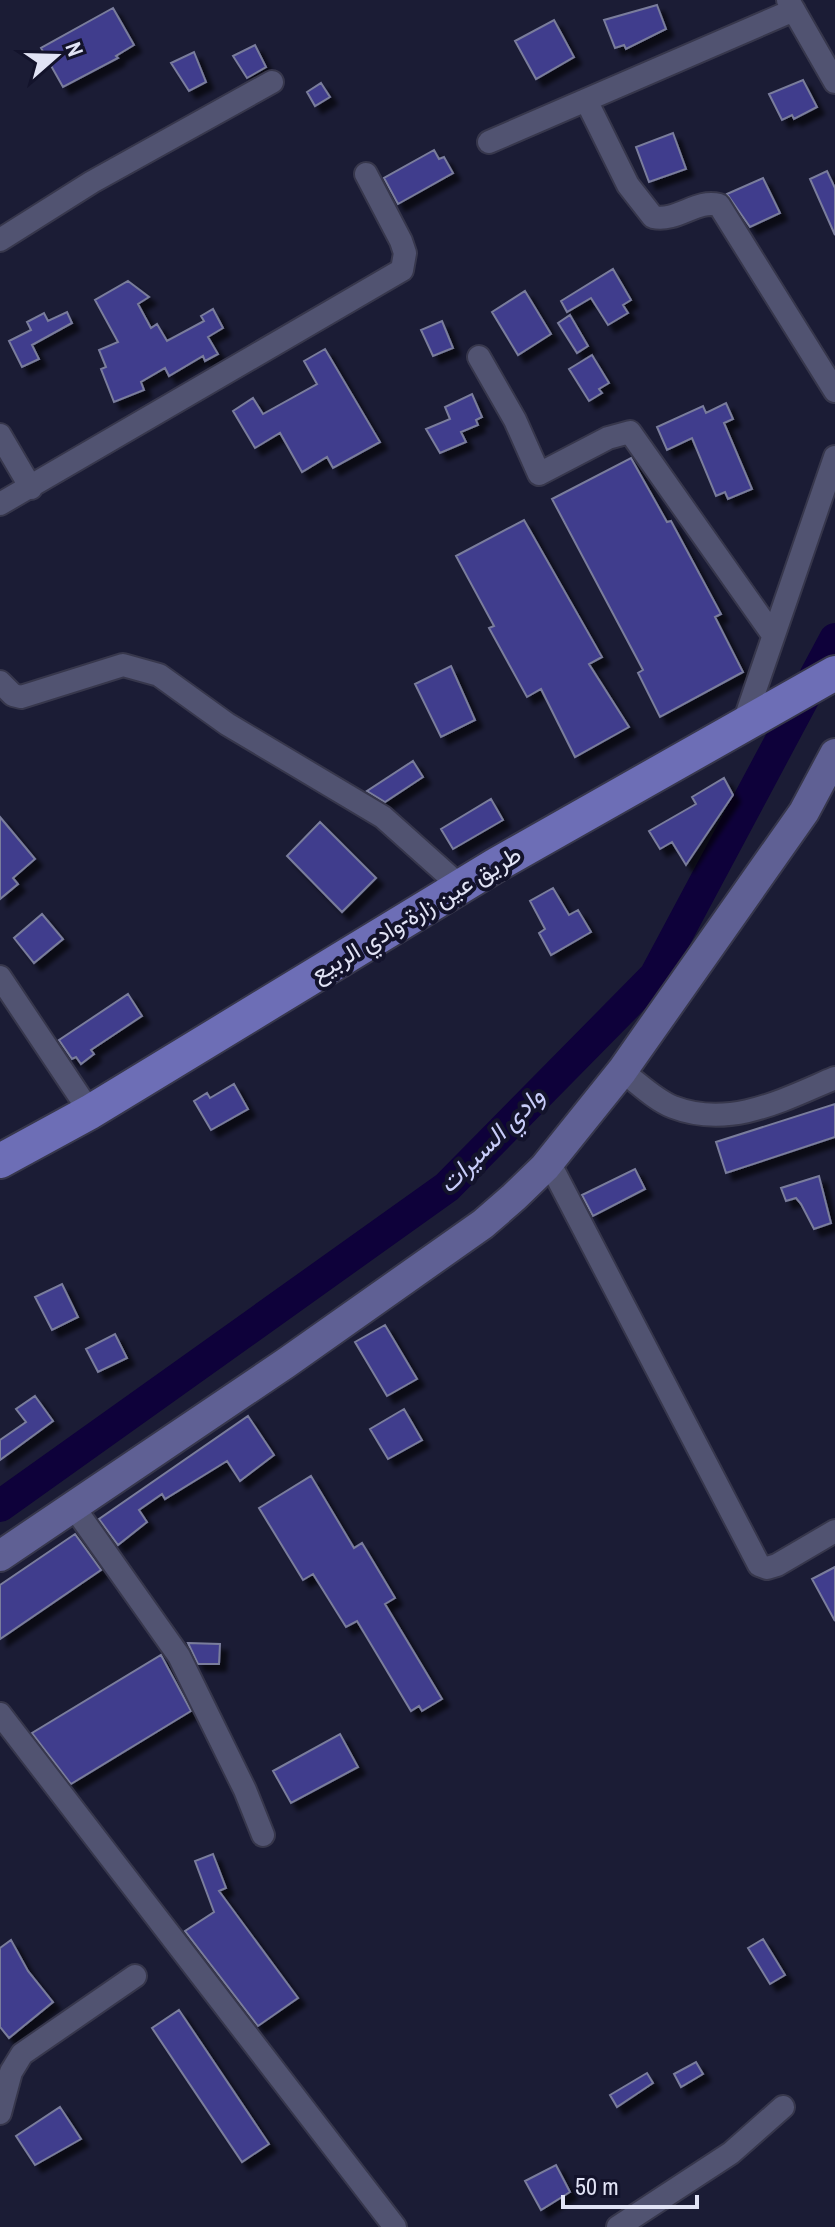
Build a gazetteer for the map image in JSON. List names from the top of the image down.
{
  "streets": {
    "main road": ["طريق عين زارة-وادي الربيع"]
  },
  "water": ["وادي السيرات"],
  "scale_bar": "50 m",
  "north": "right"
}
